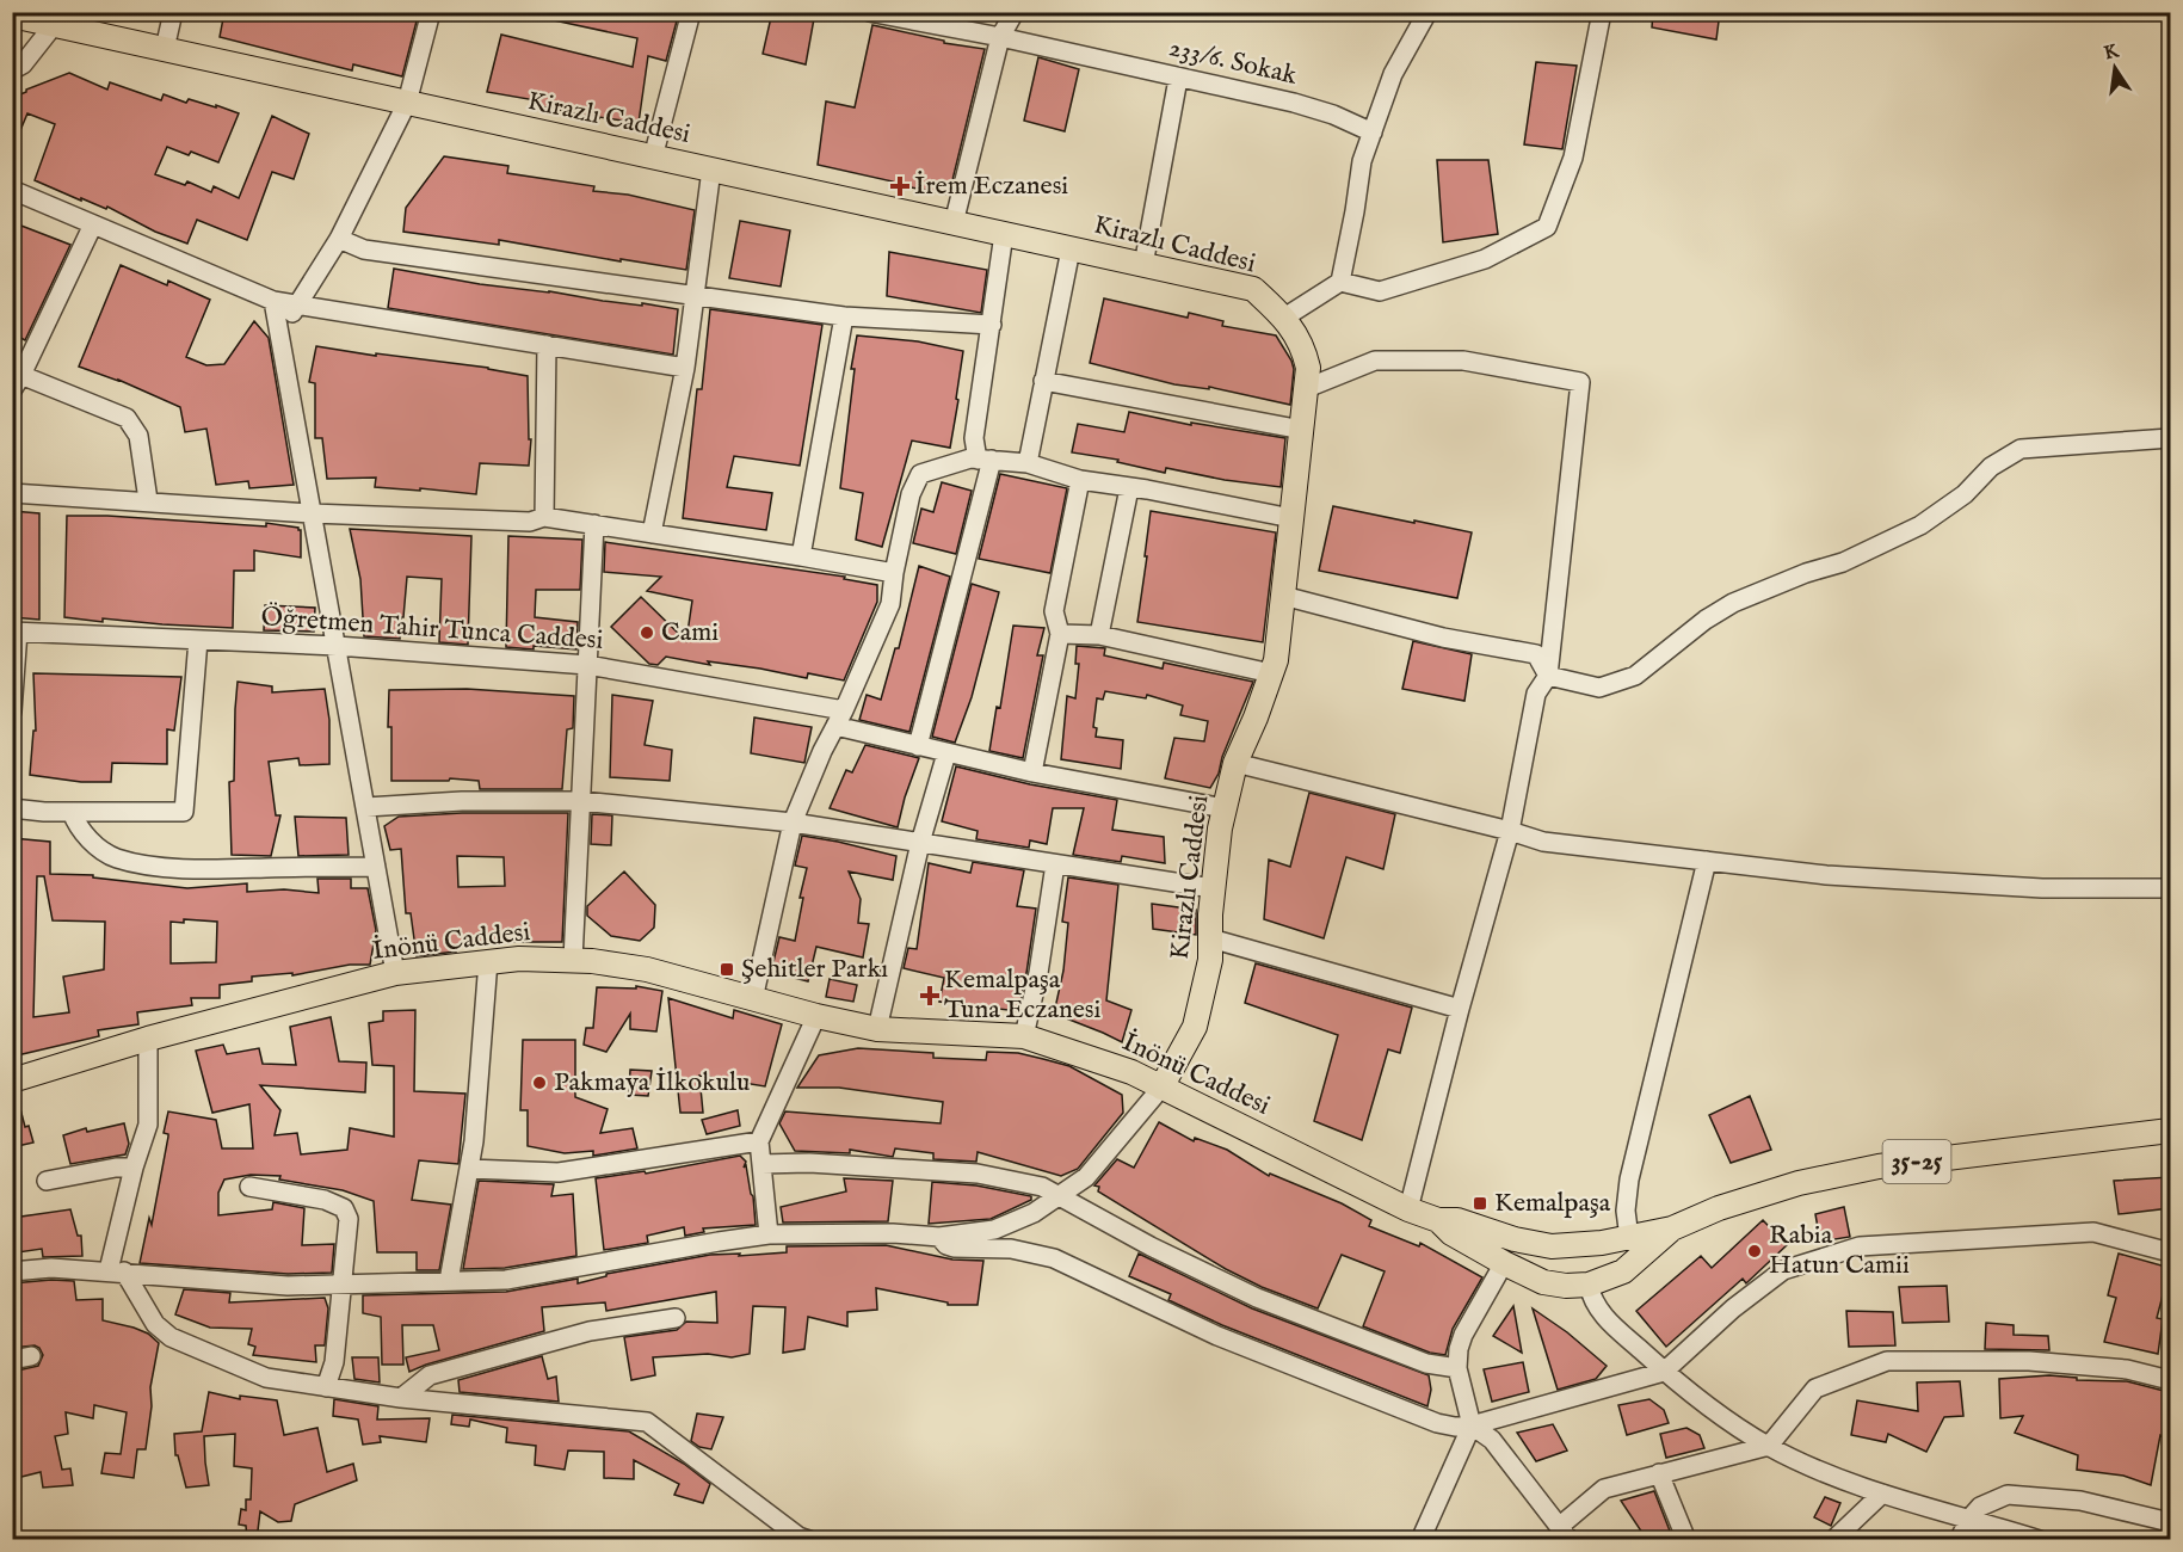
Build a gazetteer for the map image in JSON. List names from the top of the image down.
{
  "streets": {
    "main road": ["Kirazlı Caddesi", "İnönü Caddesi", "35-25"],
    "street": ["233/6. Sokak", "Öğretmen Tahir Tunca Caddesi"]
  },
  "crossings": [
    ["Kirazlı Caddesi", "Öğretmen Tahir Tunca Caddesi"],
    ["Kirazlı Caddesi", "İnönü Caddesi"],
    ["İnönü Caddesi", "35-25"]
  ],
  "places": {
    "health": ["İrem Eczanesi", "Kemalpaşa Tuna Eczanesi"],
    "other": ["Cami", "Pakmaya İlkokulu", "Rabia Hatun Camii"],
    "transit": ["Şehitler Parkı", "Kemalpaşa"]
  },
  "north": "top"
}
